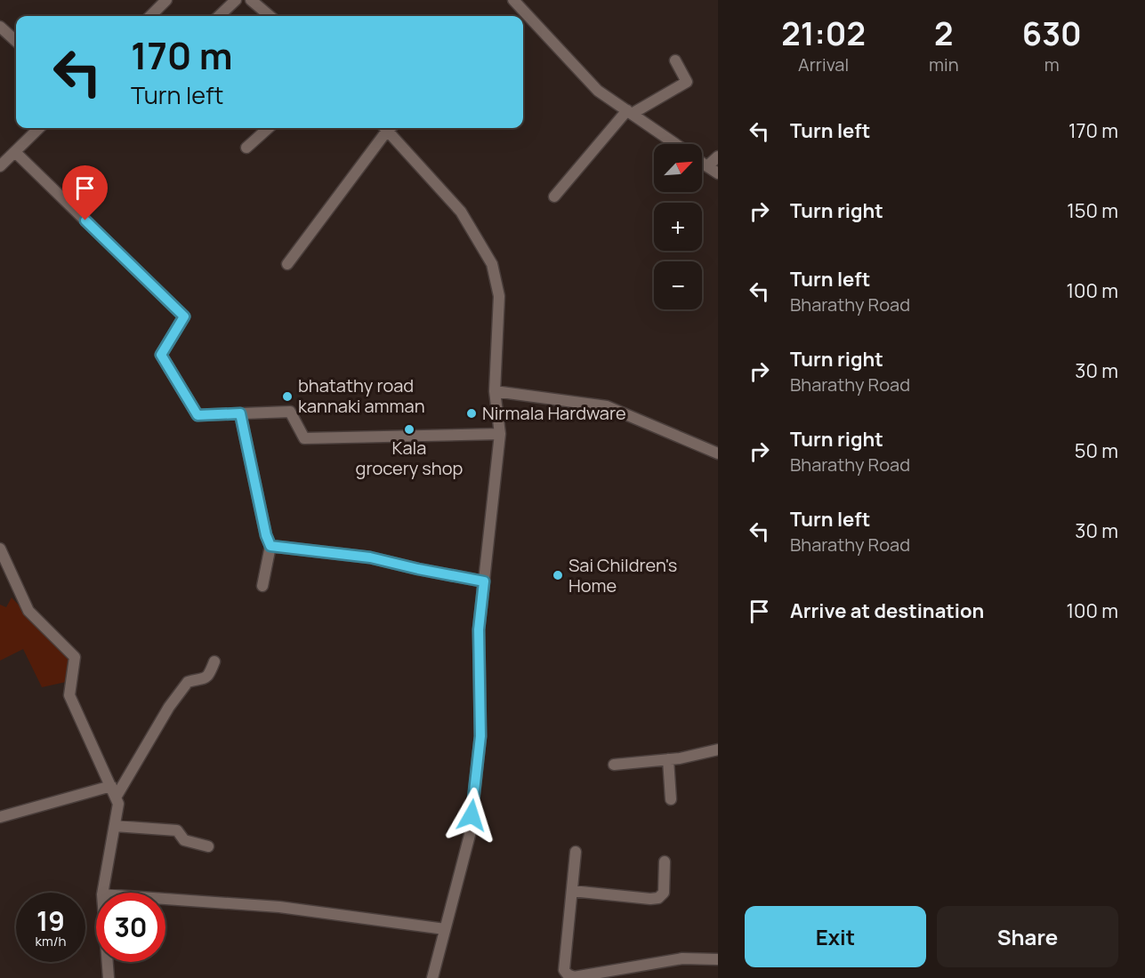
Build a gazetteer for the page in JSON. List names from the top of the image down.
{
  "places": [
    "bhatathy road kannaki amman",
    "Nirmala Hardware",
    "Kala grocery shop",
    "Sai Children's Home"
  ],
  "north": "top right",
  "page": {
    "eta": [
      "21:02",
      "Arrival",
      "2",
      "min",
      "630",
      "m"
    ],
    "turn": ["170 m", "Turn left"],
    "list": [
      {
        "name": "Turn left",
        "value": "170 m"
      },
      {
        "name": "Turn right",
        "value": "150 m"
      },
      {
        "name": "Turn left",
        "note": "Bharathy Road",
        "value": "100 m"
      },
      {
        "name": "Turn right",
        "note": "Bharathy Road",
        "value": "30 m"
      },
      {
        "name": "Turn right",
        "note": "Bharathy Road",
        "value": "50 m"
      },
      {
        "name": "Turn left",
        "note": "Bharathy Road",
        "value": "30 m"
      },
      {
        "name": "Arrive at destination",
        "value": "100 m"
      }
    ],
    "map_buttons": ["+", "−"],
    "speed": "19 km/h",
    "limit": "30",
    "buttons": ["Exit", "Share"]
  }
}
